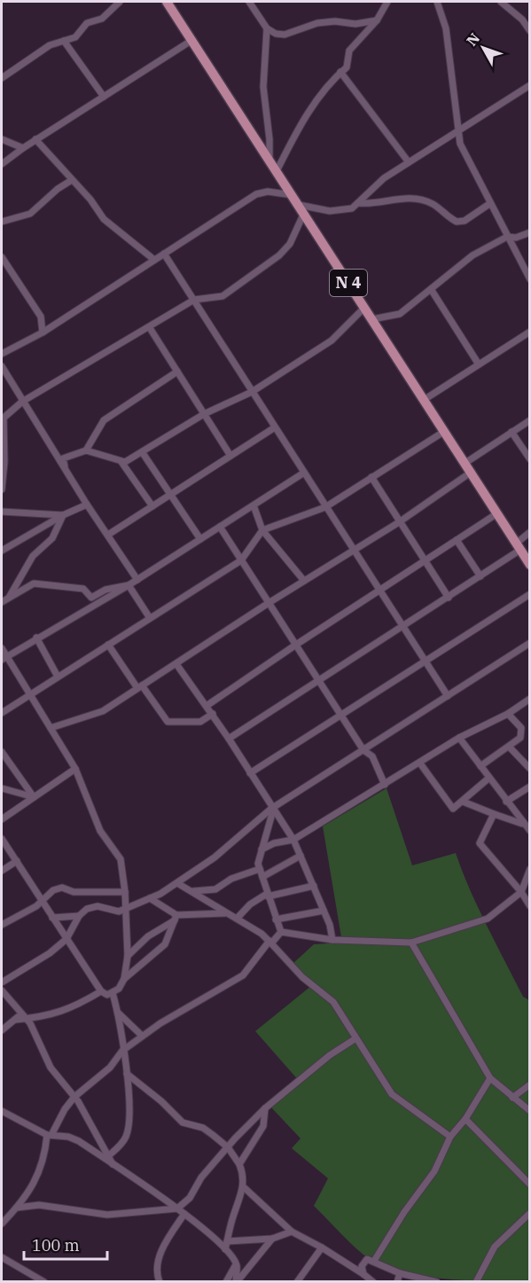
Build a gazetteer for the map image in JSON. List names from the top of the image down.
{
  "streets": {
    "main road": ["N 4"]
  },
  "scale_bar": "100 m",
  "north": "top left"
}
